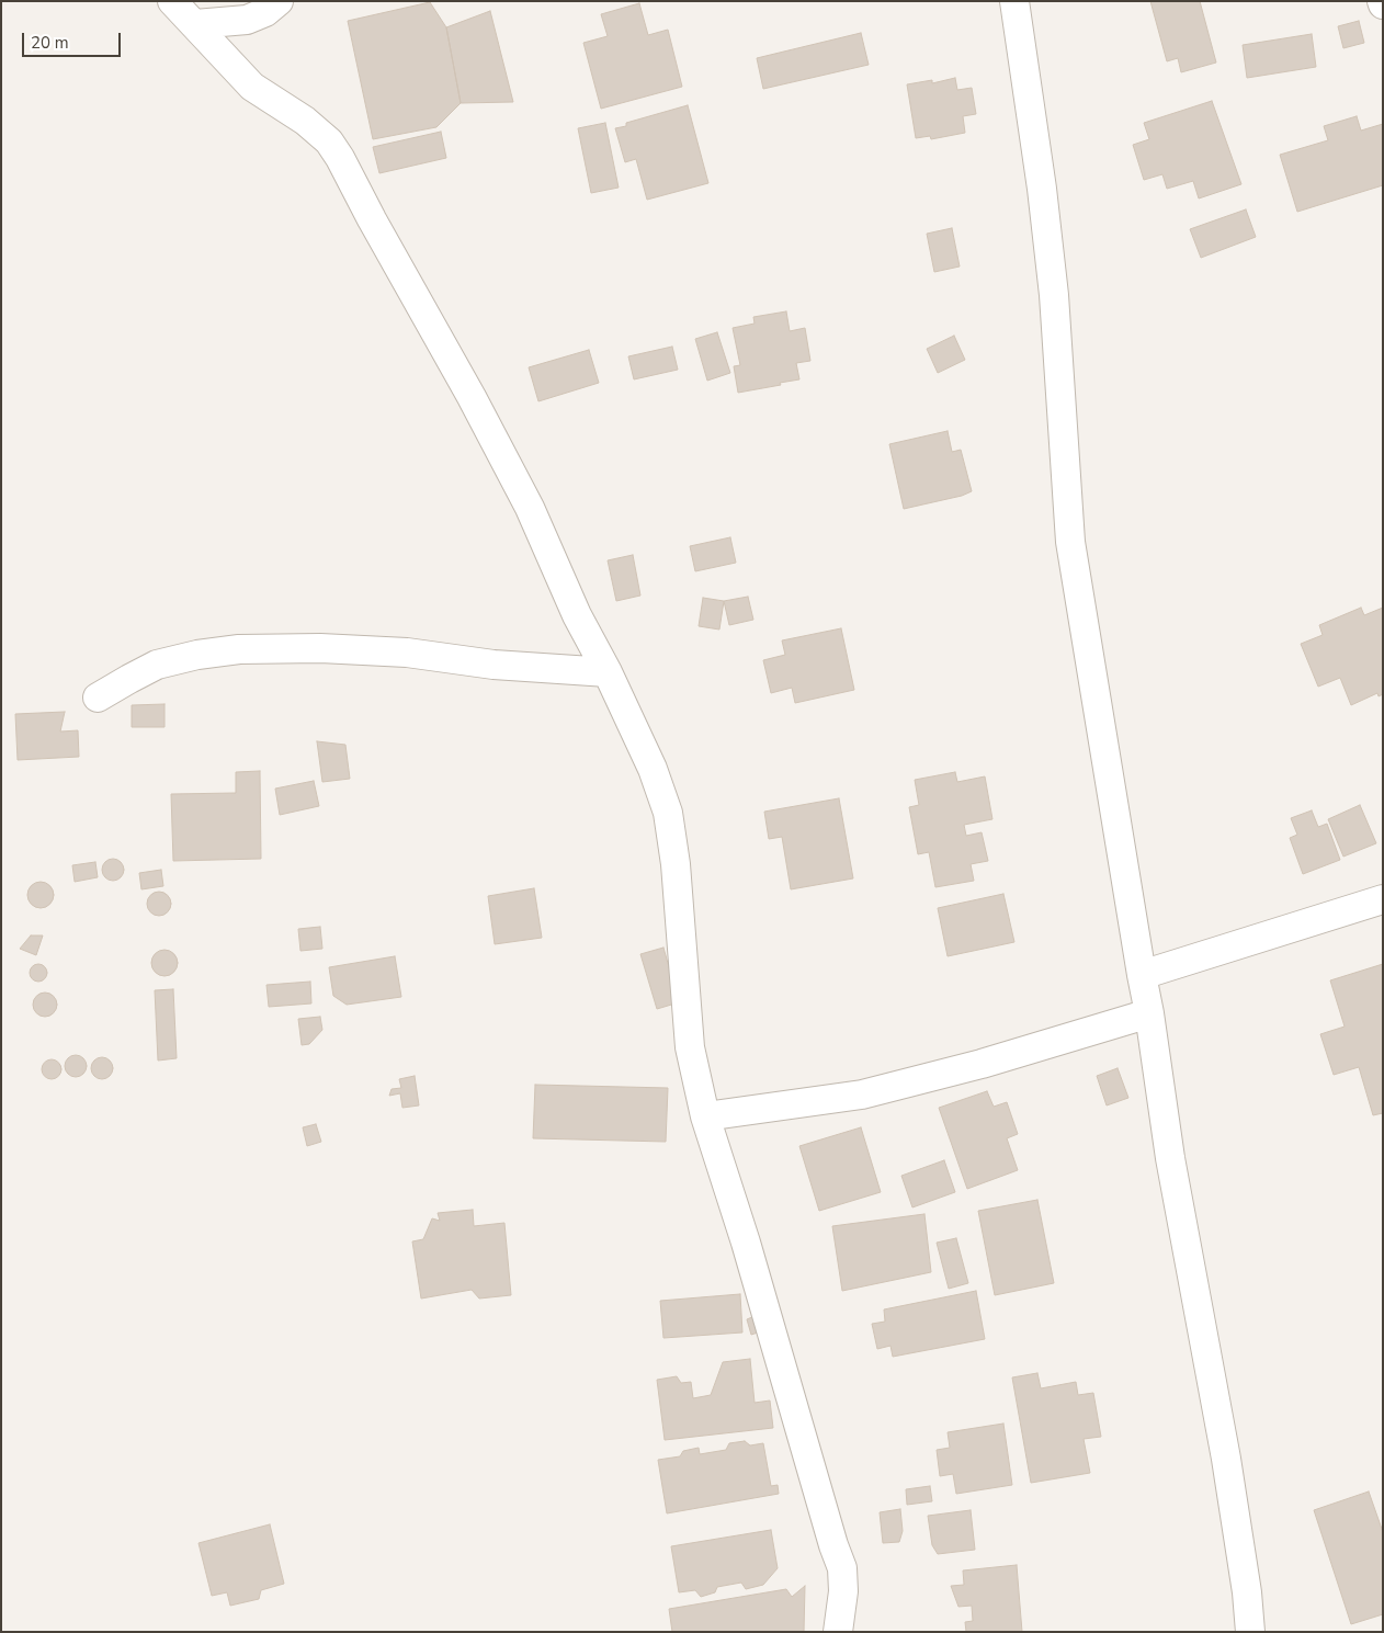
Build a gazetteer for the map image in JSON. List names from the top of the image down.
{
  "scale_bar": "20 m"
}
